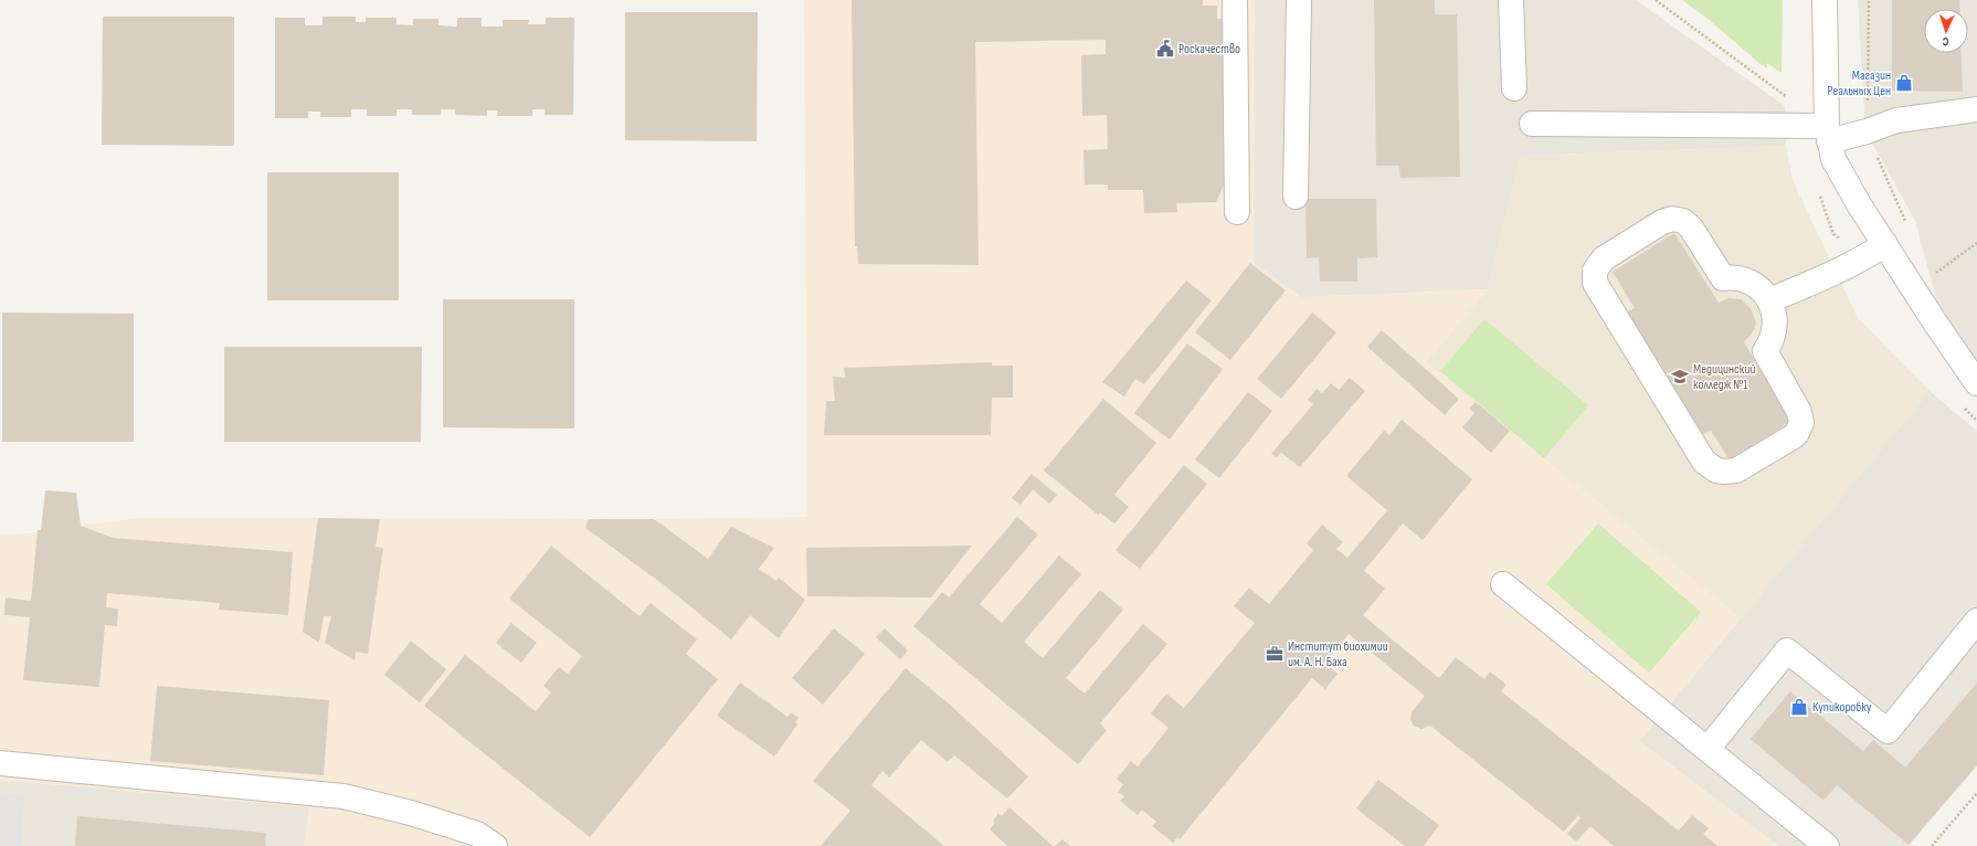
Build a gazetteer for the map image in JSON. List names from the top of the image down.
{
  "places": {
    "public building": ["Роскачество"],
    "shop": ["Магазин Реальных Цен", "Купикоробку"],
    "school or university": ["Медицинский колледж №1"],
    "office": ["Институт биохимии им. А. Н. Баха"]
  },
  "north": "bottom"
}
